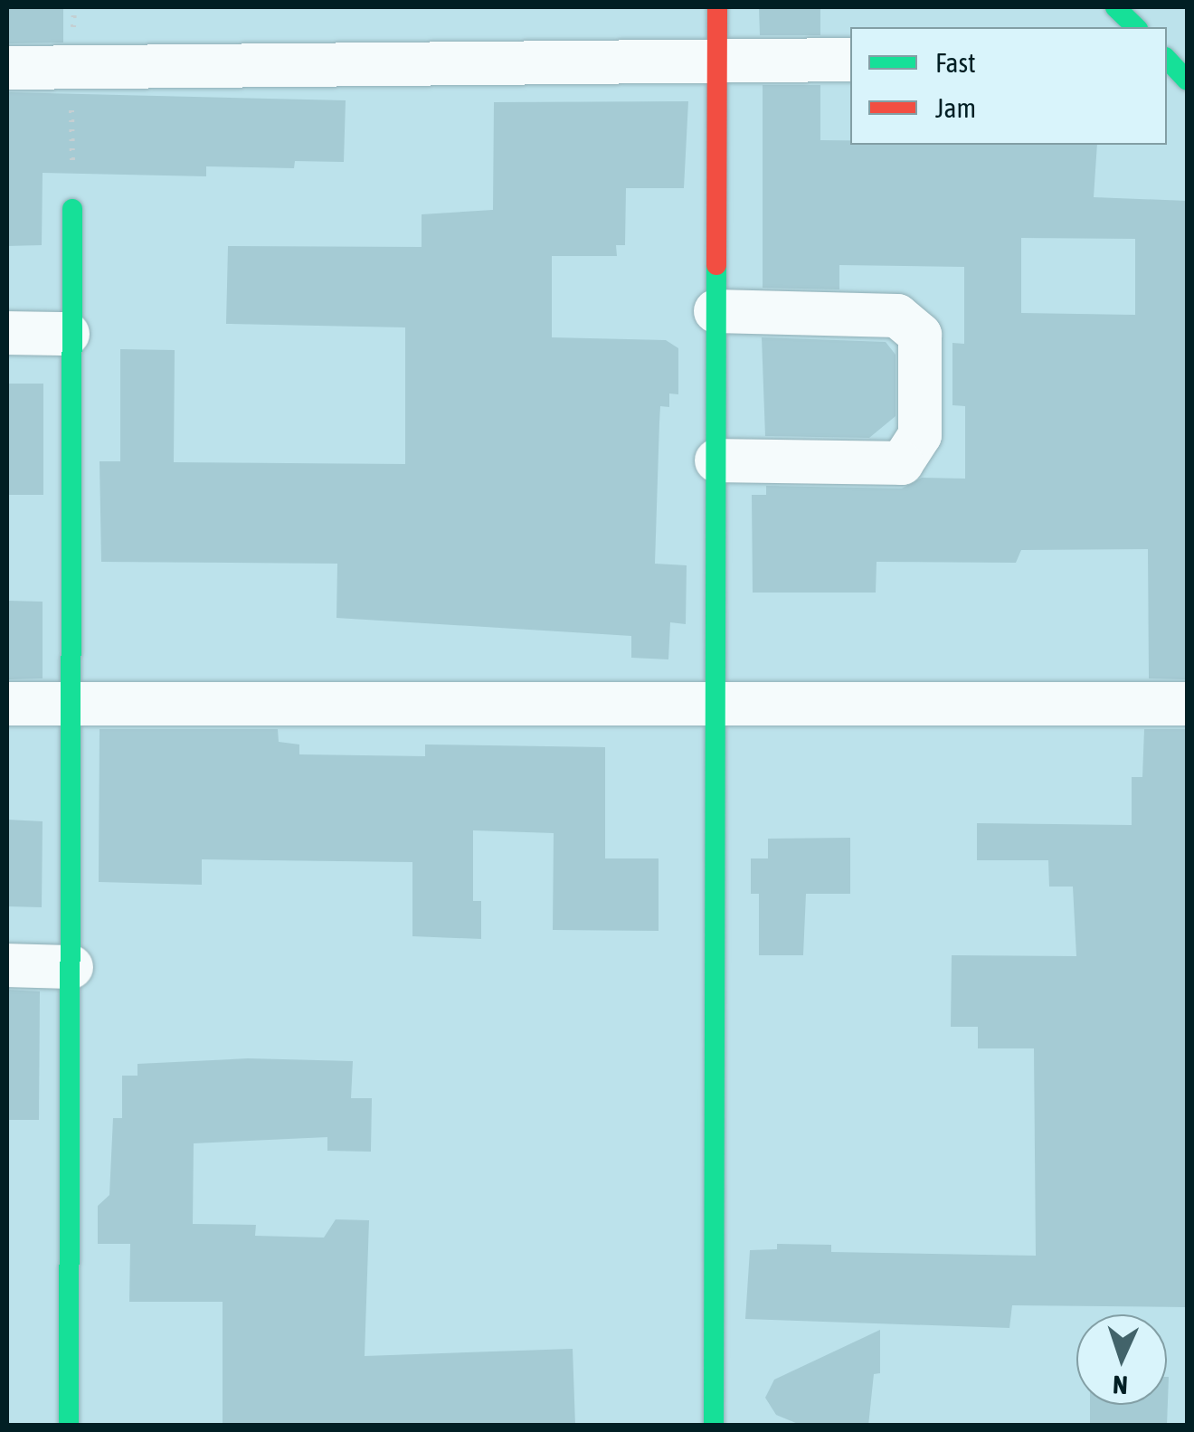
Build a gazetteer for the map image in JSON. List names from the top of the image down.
{
  "legend": ["Fast", "Jam"],
  "north": "bottom"
}
